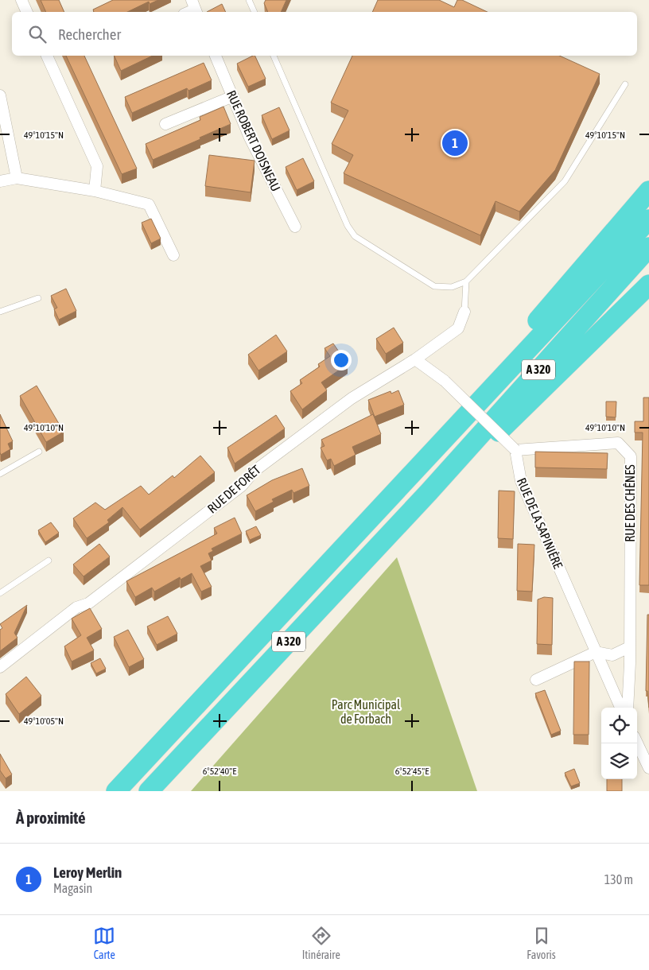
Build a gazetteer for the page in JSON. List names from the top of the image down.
{
  "streets": {
    "highway": ["A 320"],
    "street": [
      "RUE ROBERT DOISNEAU",
      "RUE DE FORÊT",
      "RUE DES CHÊNES",
      "RUE DE LA SAPINIÈRE"
    ]
  },
  "crossings": [
    ["RUE DES CHÊNES", "RUE DE LA SAPINIÈRE"]
  ],
  "parks": ["Parc Municipal de Forbach"],
  "page": {
    "search": "Rechercher",
    "pins": "1",
    "heading": "À proximité",
    "list": [
      {
        "mark": "1",
        "name": "Leroy Merlin",
        "note": "Magasin",
        "value": "130 m"
      }
    ],
    "nav": ["Carte", "Itinéraire", "Favoris"]
  },
  "coordinates": [
    "49°10'15\"N",
    "49°10'10\"N",
    "49°10'05\"N",
    "6°52'40\"E",
    "6°52'45\"E"
  ]
}
